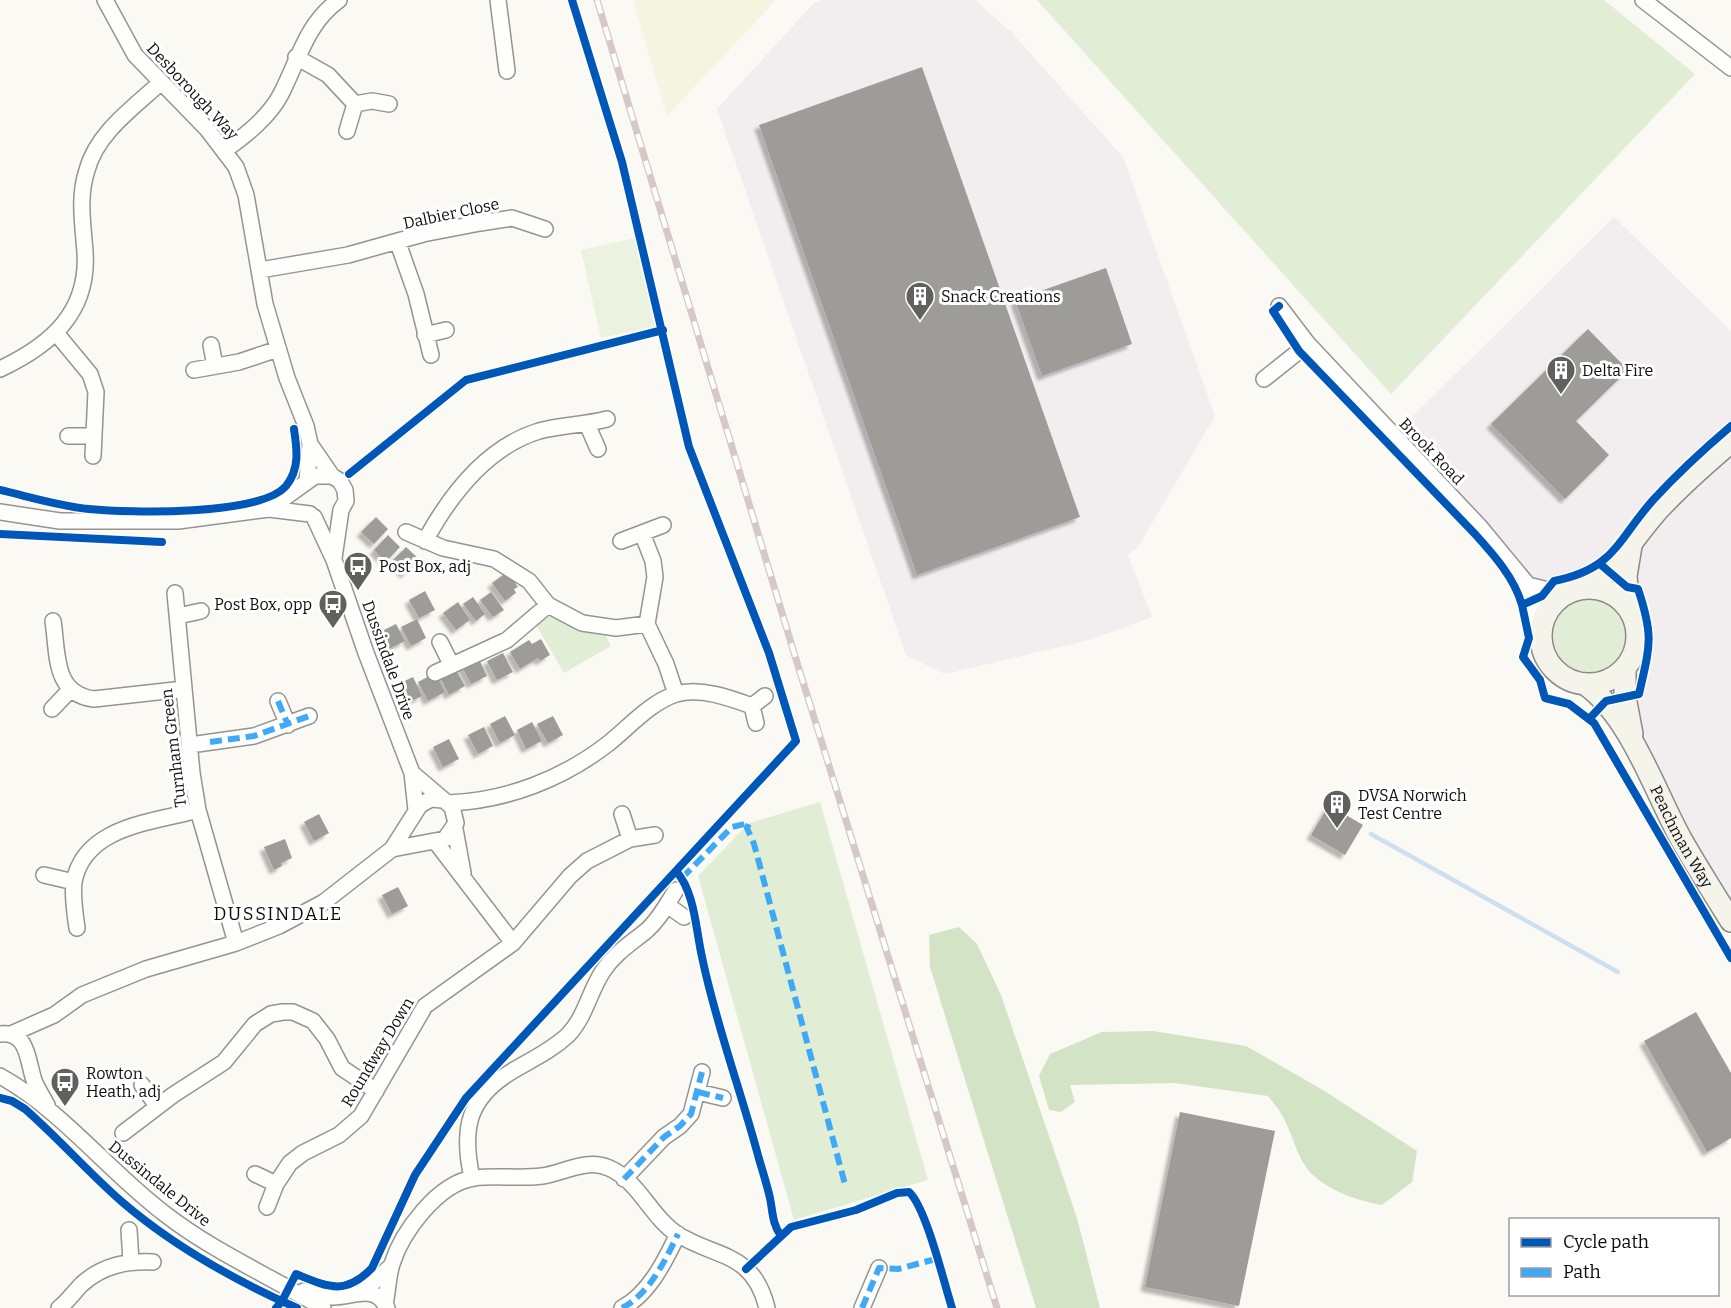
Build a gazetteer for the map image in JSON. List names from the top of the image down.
{
  "streets": {
    "street": [
      "Desborough Way",
      "Dalbier Close",
      "Brook Road",
      "Dussindale Drive",
      "Turnham Green",
      "Peachman Way",
      "Roundway Down"
    ]
  },
  "crossings": [
    ["Desborough Way", "Dalbier Close"],
    ["Desborough Way", "Dussindale Drive"],
    ["Brook Road", "Peachman Way"],
    ["Dussindale Drive", "Turnham Green"]
  ],
  "districts": ["DUSSINDALE"],
  "places": {
    "building": ["Snack Creations", "Delta Fire", "DVSA Norwich Test Centre"],
    "bus stop": ["Post Box, adj", "Post Box, opp", "Rowton Heath, adj"]
  },
  "legend": ["Cycle path", "Path"]
}
